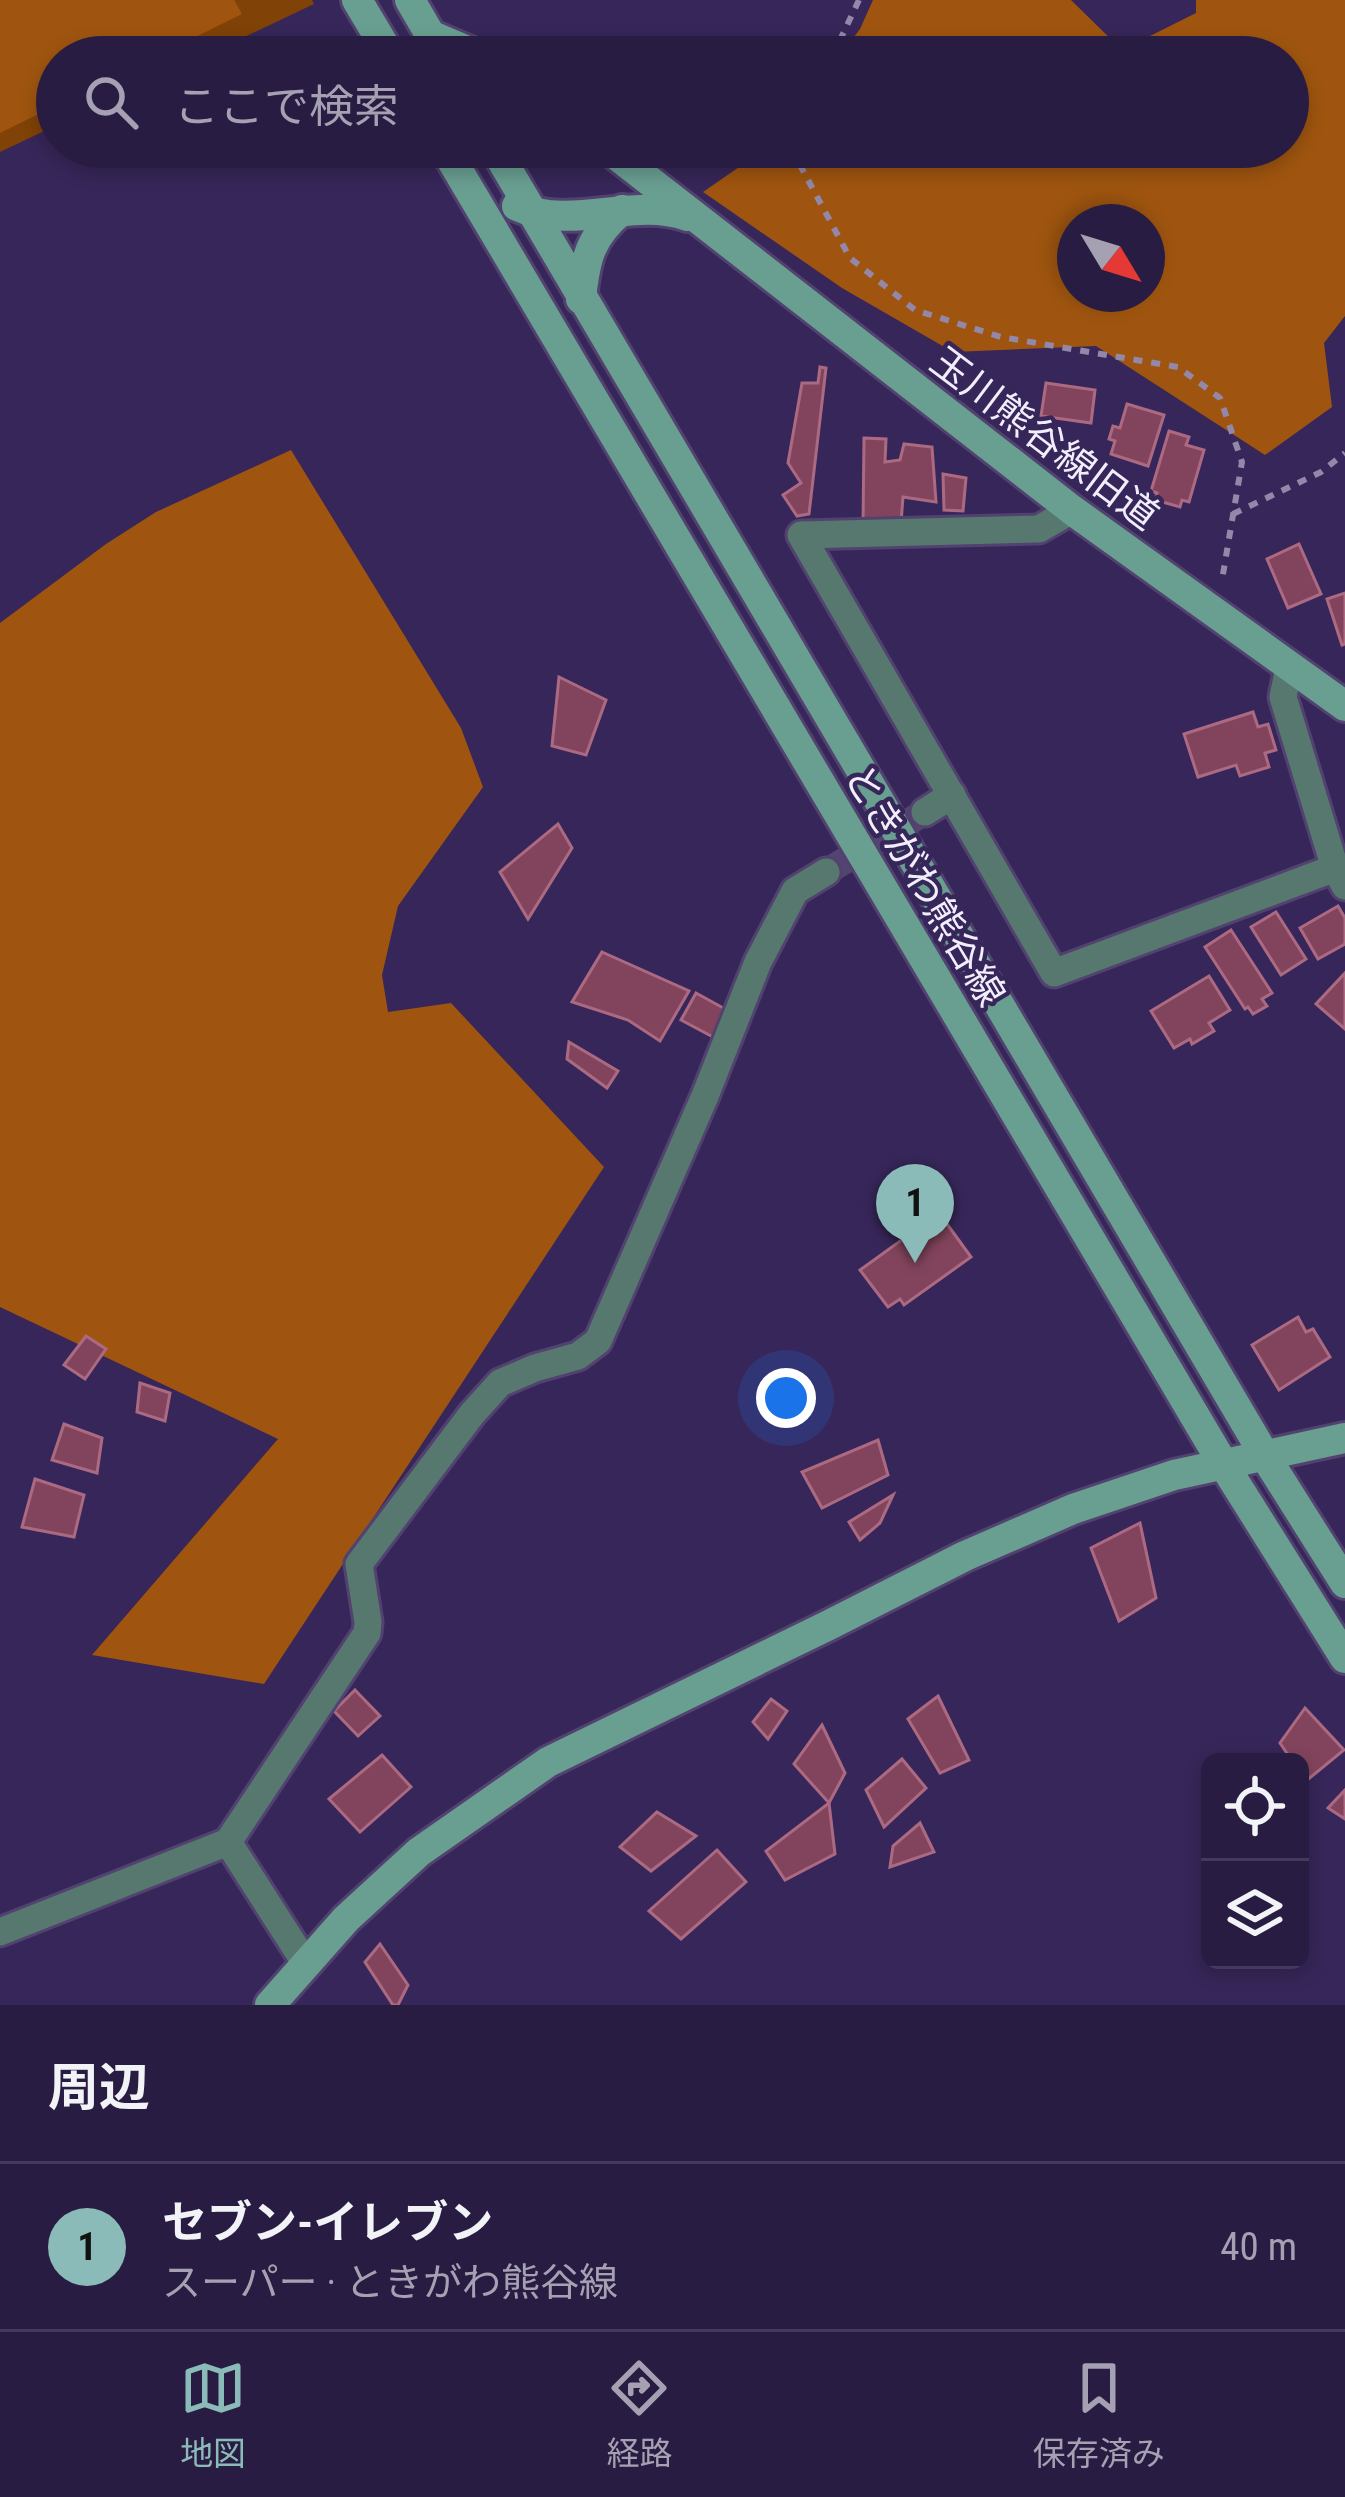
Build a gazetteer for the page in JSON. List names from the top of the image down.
{
  "streets": {
    "main road": ["玉川熊谷線旧道", "ときがわ熊谷線"]
  },
  "north": "bottom right",
  "page": {
    "search": "ここで検索",
    "pins": "1",
    "heading": "周辺",
    "list": [
      {
        "mark": "1",
        "name": "セブン-イレブン",
        "note": "スーパー · ときがわ熊谷線",
        "value": "40 m"
      }
    ],
    "nav": ["地図", "経路", "保存済み"]
  }
}
